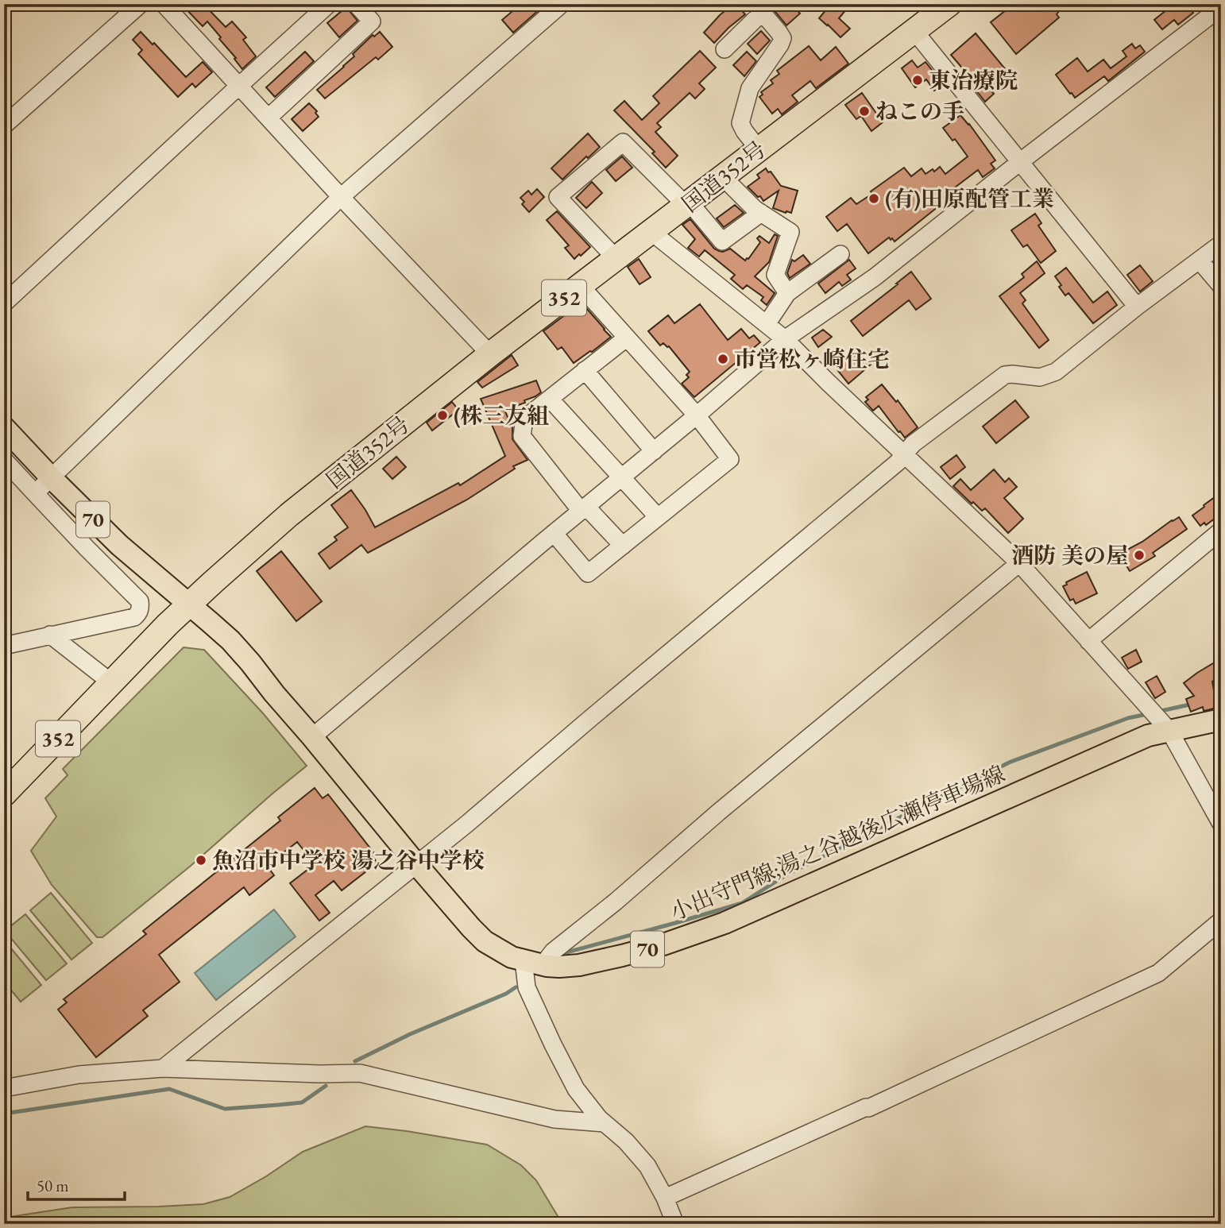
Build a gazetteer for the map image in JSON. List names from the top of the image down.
{
  "streets": {
    "highway": ["国道352号", "352"],
    "main road": ["70", "小出守門線;湯之谷越後広瀬停車場線"]
  },
  "crossings": [
    ["国道352号", "70"],
    ["国道352号", "小出守門線;湯之谷越後広瀬停車場線"],
    ["70", "小出守門線;湯之谷越後広瀬停車場線"]
  ],
  "places": [
    "東治療院",
    "ねこの手",
    "(有)田原配管工業",
    "市営松ヶ崎住宅",
    "(株三友組",
    "酒防 美の屋",
    "魚沼市中学校 湯之谷中学校"
  ],
  "scale_bar": "50 m"
}
